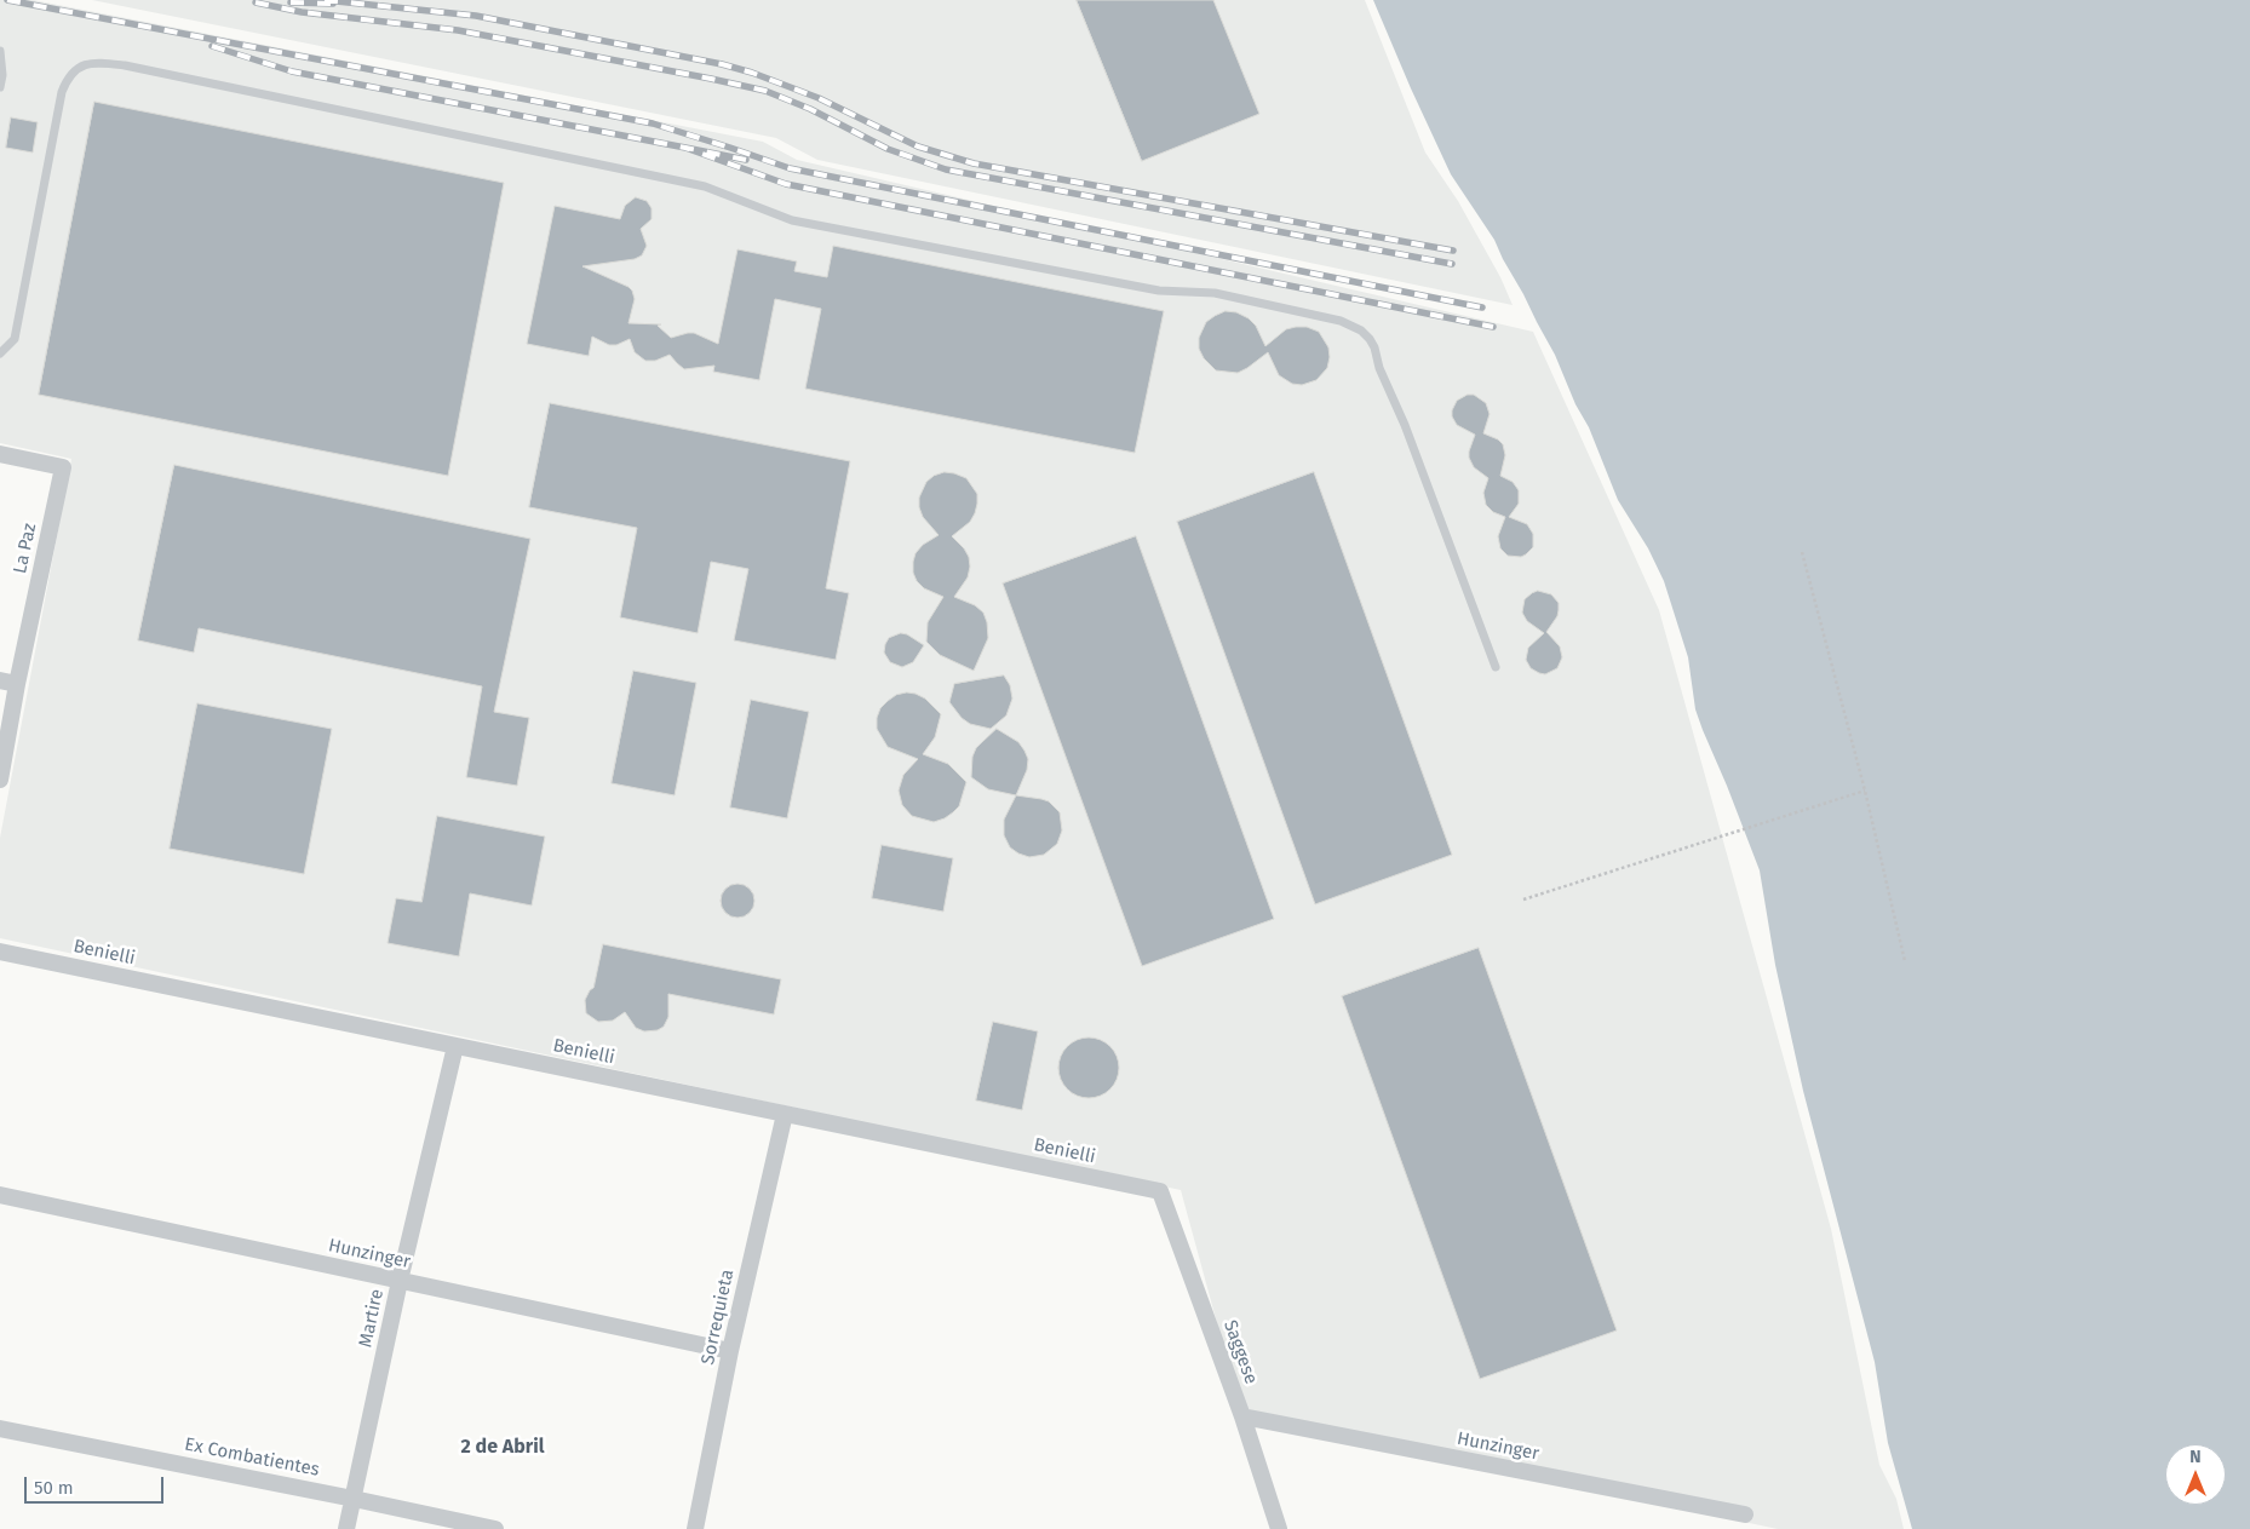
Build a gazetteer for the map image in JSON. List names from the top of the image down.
{
  "streets": {
    "street": [
      "La Paz",
      "Benielli",
      "Hunzinger",
      "Sorrequieta",
      "Martire",
      "Saggese",
      "Ex Combatientes"
    ]
  },
  "crossings": [
    ["Benielli", "Sorrequieta"],
    ["Benielli", "Martire"],
    ["Benielli", "Saggese"],
    ["Hunzinger", "Sorrequieta"],
    ["Hunzinger", "Martire"],
    ["Hunzinger", "Saggese"],
    ["Martire", "Ex Combatientes"]
  ],
  "districts": ["2 de Abril"],
  "scale_bar": "50 m",
  "north": "top"
}
